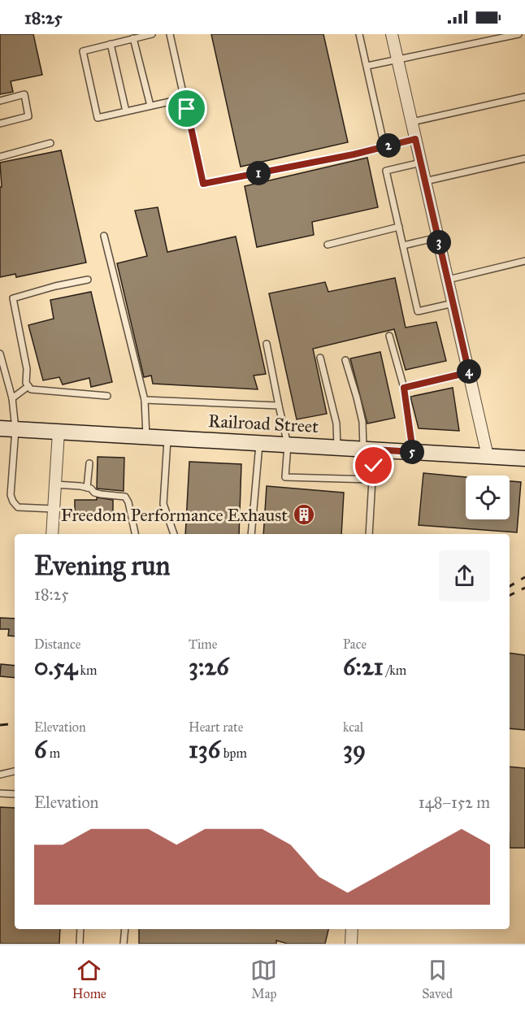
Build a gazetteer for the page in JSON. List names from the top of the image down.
{
  "streets": {
    "main road": ["Railroad Street"]
  },
  "places": {
    "building": ["Freedom Performance Exhaust"]
  },
  "page": {
    "status": "18:25",
    "pins": [
      "2",
      "1",
      "3",
      "4",
      "5"
    ],
    "heading": ["Evening run", "18:25"],
    "stats": [
      ["Distance", "0.54 km"],
      ["Time", "3:26"],
      ["Pace", "6:21 /km"],
      ["Elevation", "6 m"],
      ["Heart rate", "136 bpm"],
      ["kcal", "39"]
    ],
    "chart": ["Elevation", "148–152 m"],
    "tabs": ["Home", "Map", "Saved"]
  }
}
